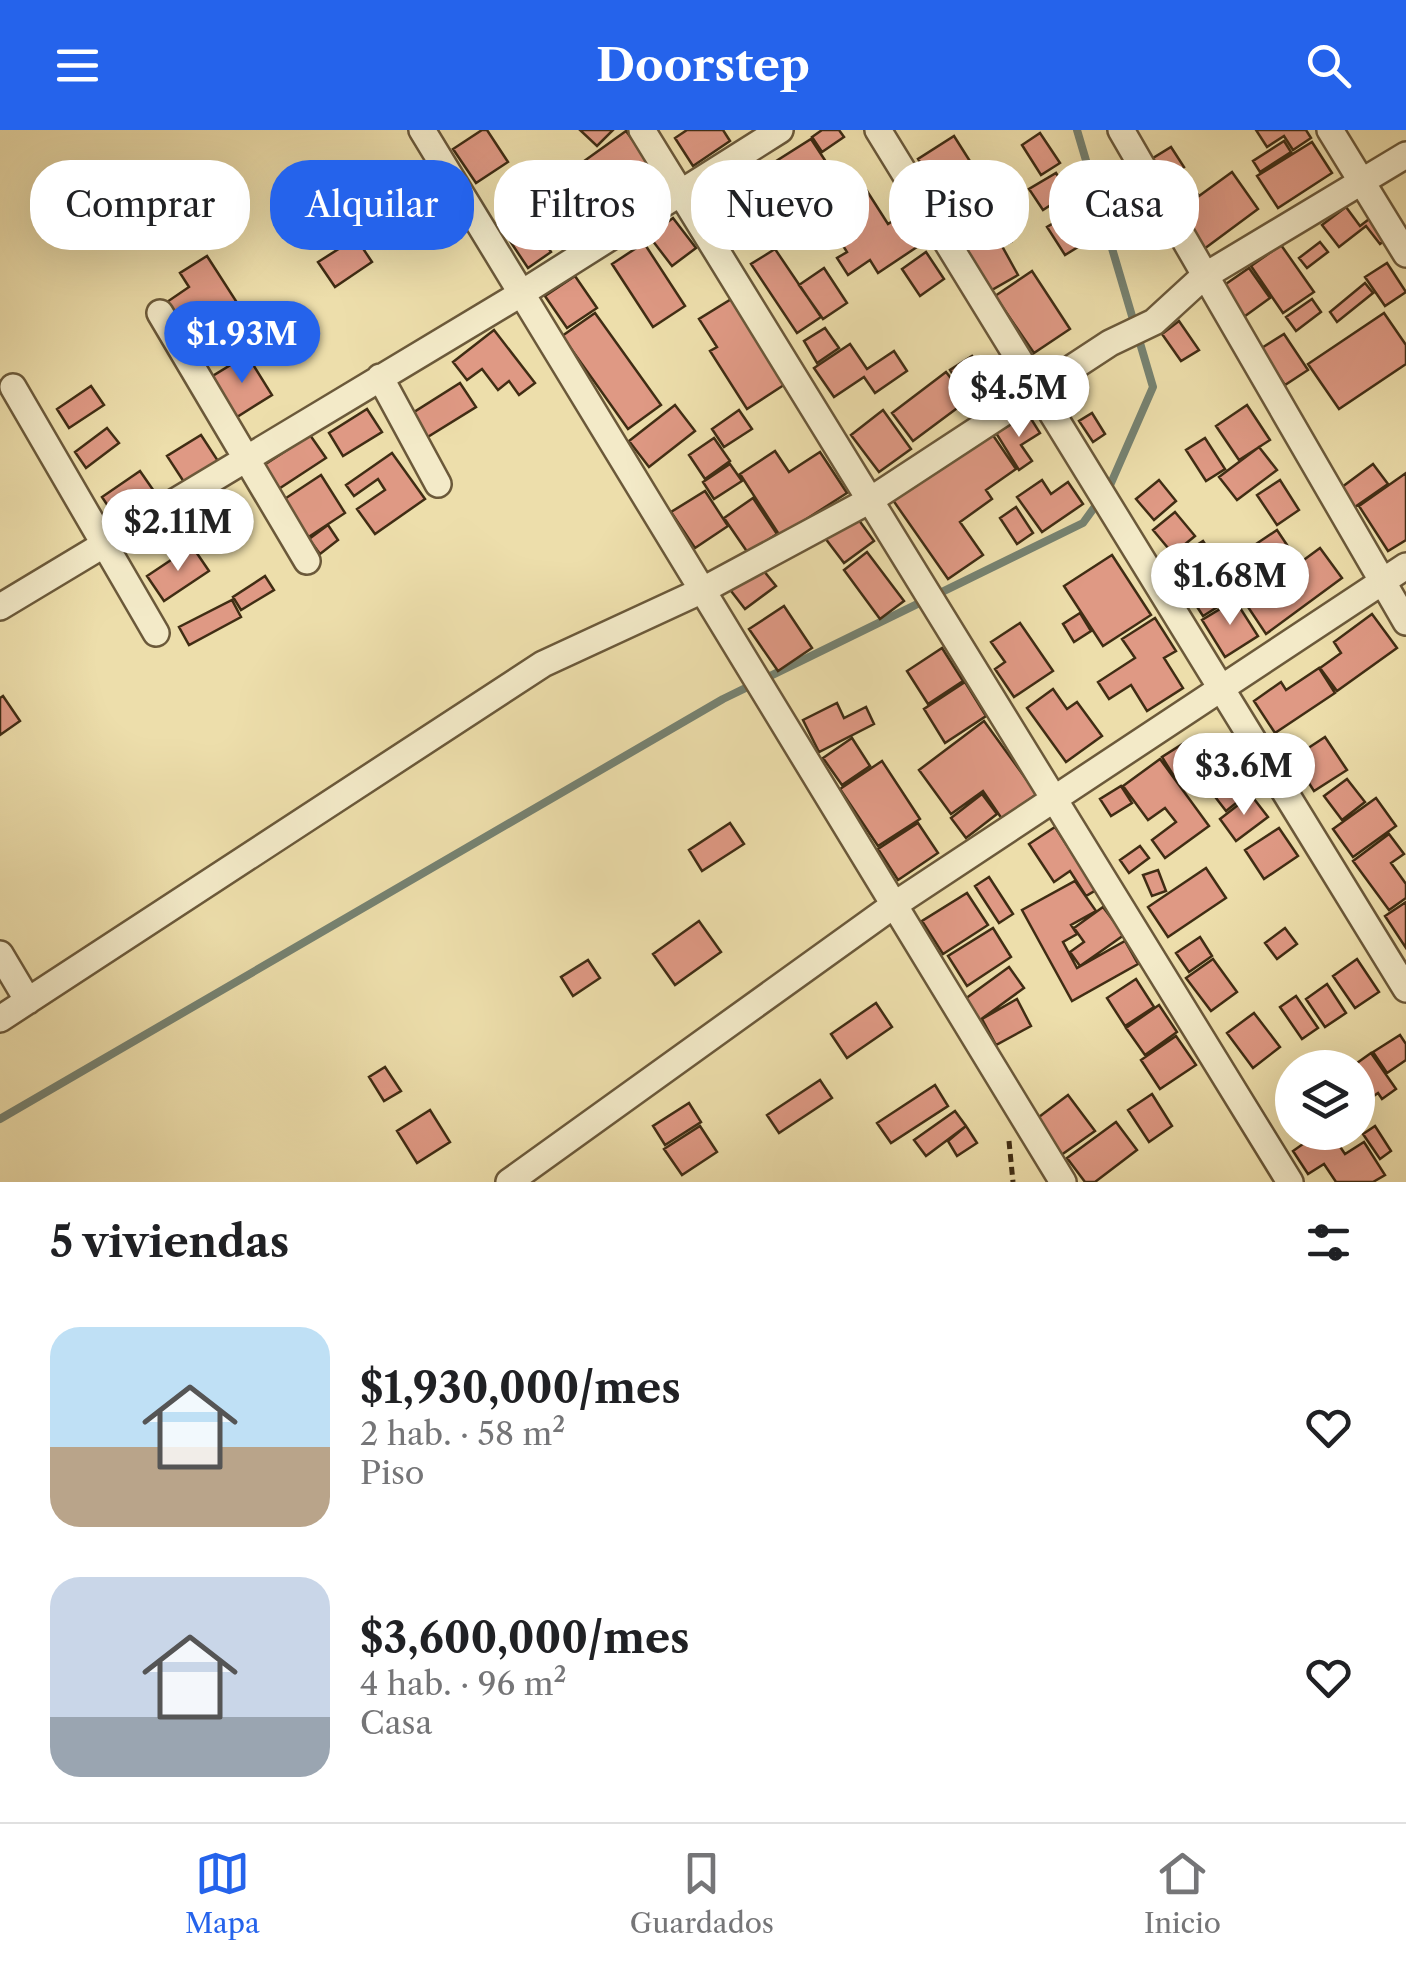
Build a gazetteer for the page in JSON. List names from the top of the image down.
{
  "page": {
    "header": "Doorstep",
    "chip": [
      "Comprar",
      "Alquilar",
      "Filtros",
      "Nuevo",
      "Piso",
      "Casa"
    ],
    "price": [
      "$1.93M",
      "$4.5M",
      "$2.11M",
      "$1.68M",
      "$3.6M"
    ],
    "heading": "5 viviendas",
    "list": [
      {
        "name": "$1,930,000/mes",
        "note": "2 hab. · 58 m² · Piso"
      },
      {
        "name": "$3,600,000/mes",
        "note": "4 hab. · 96 m² · Casa"
      }
    ],
    "tabs": ["Mapa", "Guardados", "Inicio"]
  }
}
